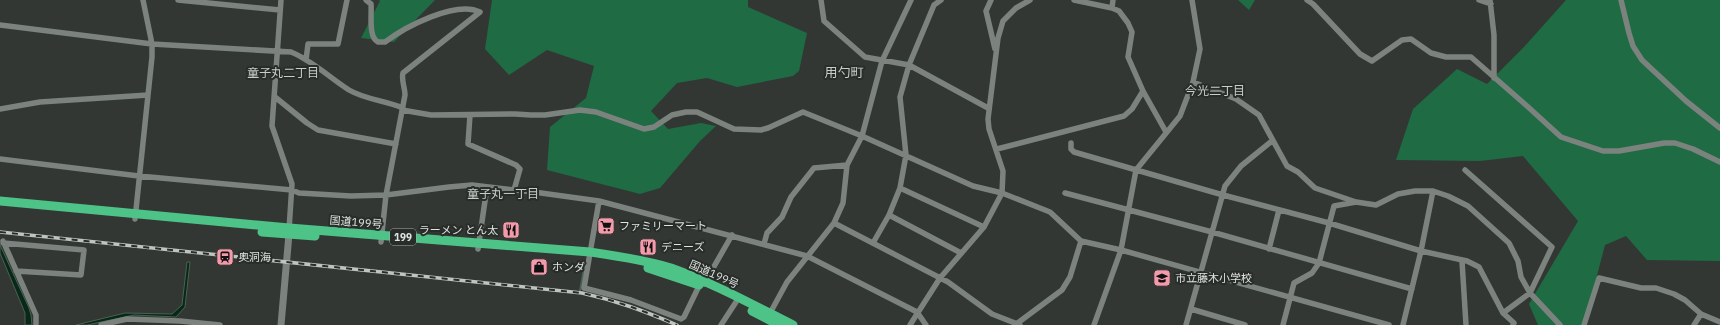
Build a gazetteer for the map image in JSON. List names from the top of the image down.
{
  "streets": {
    "highway": ["国道199号", "199"]
  },
  "districts": [
    "用勺町",
    "童子丸二丁目",
    "今光二丁目",
    "童子丸一丁目"
  ],
  "places": {
    "supermarket": ["ファミリーマート"],
    "restaurant": ["ラーメン とん太", "デニーズ"],
    "station": ["奥洞海"],
    "shop": ["ホンダ"],
    "school or university": ["市立藤木小学校"]
  }
}
